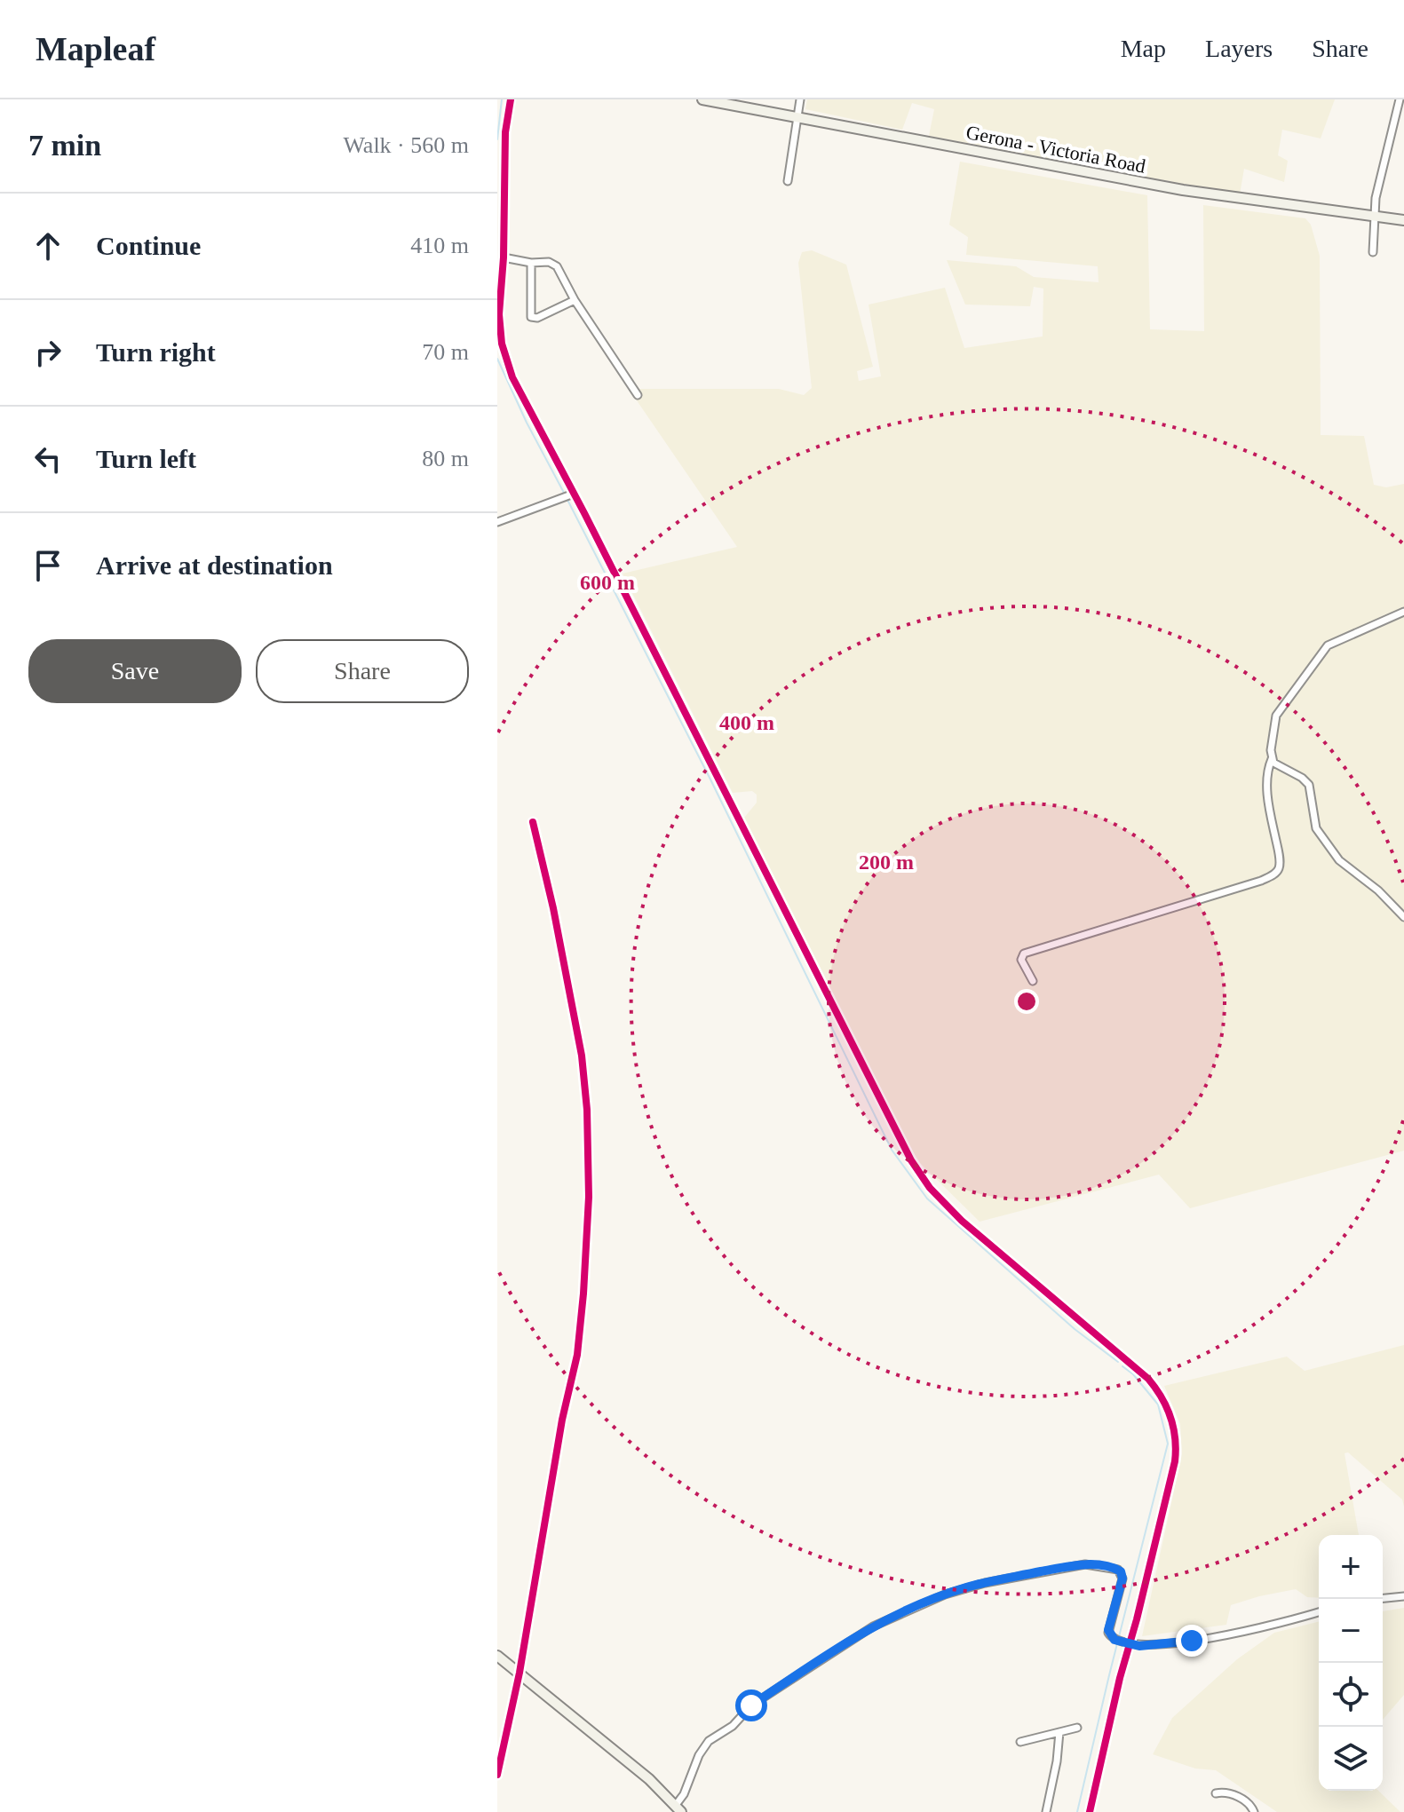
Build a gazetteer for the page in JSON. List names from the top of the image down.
{
  "streets": {
    "main road": ["Gerona - Victoria Road"]
  },
  "page": {
    "header": "Mapleaf",
    "nav": ["Map", "Layers", "Share"],
    "heading": ["7 min", "Walk · 560 m"],
    "list": [
      ["Continue", "410 m"],
      ["Turn right", "70 m"],
      ["Turn left", "80 m"],
      "Arrive at destination"
    ],
    "buttons": ["Save", "Share"],
    "map_buttons": ["+", "−"]
  },
  "rings": ["600 m", "400 m", "200 m"]
}
